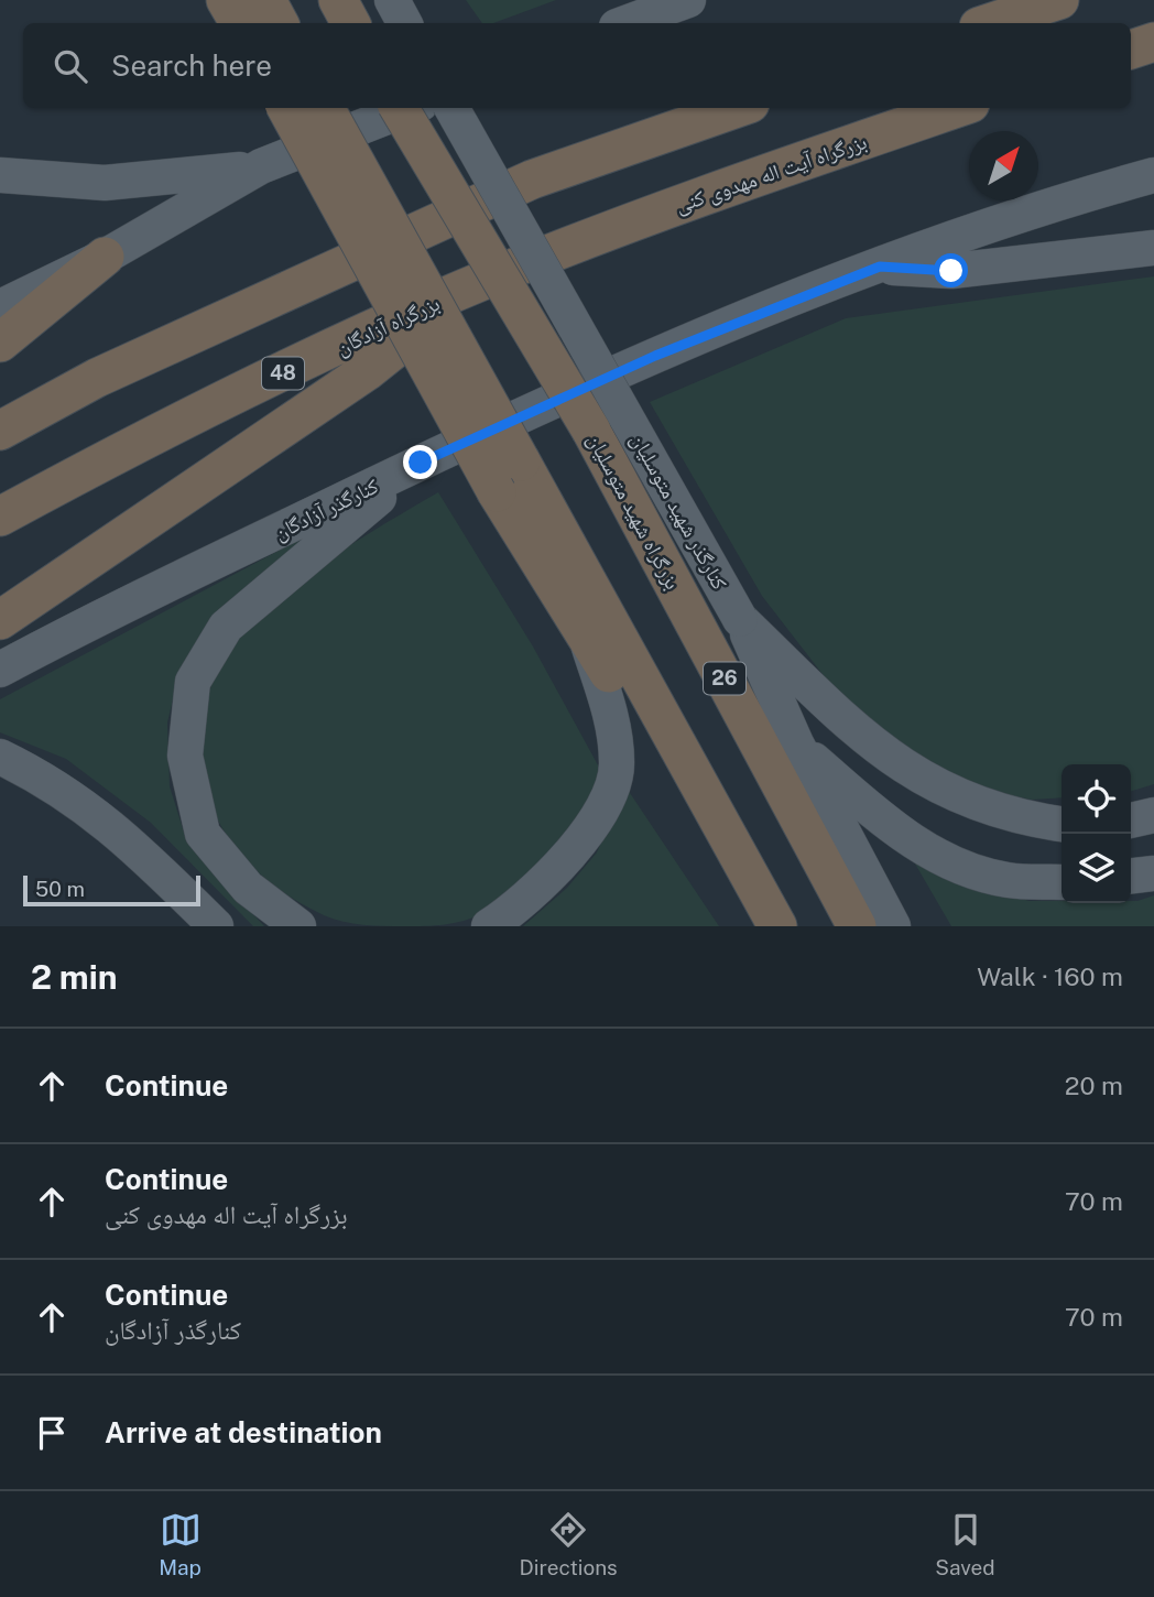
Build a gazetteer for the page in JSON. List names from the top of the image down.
{
  "streets": {
    "highway": [
      "بزرگراه آیت اله مهدوی کنی",
      "بزرگراه آزادگان",
      "48",
      "بزرگراه شهید متوسلیان",
      "26"
    ],
    "main road": ["کنارگذر آزادگان", "کنارگذر شهید متوسلیان"]
  },
  "crossings": [
    ["بزرگراه آیت اله مهدوی کنی", "بزرگراه آزادگان"]
  ],
  "scale_bar": "50 m",
  "north": "top right",
  "page": {
    "search": "Search here",
    "scale": "50 m",
    "heading": ["2 min", "Walk · 160 m"],
    "list": [
      ["Continue", "20 m"],
      ["Continue", "بزرگراه آیت اله مهدوی کنی", "70 m"],
      ["Continue", "کنارگذر آزادگان", "70 m"],
      "Arrive at destination"
    ],
    "nav": ["Map", "Directions", "Saved"]
  }
}
